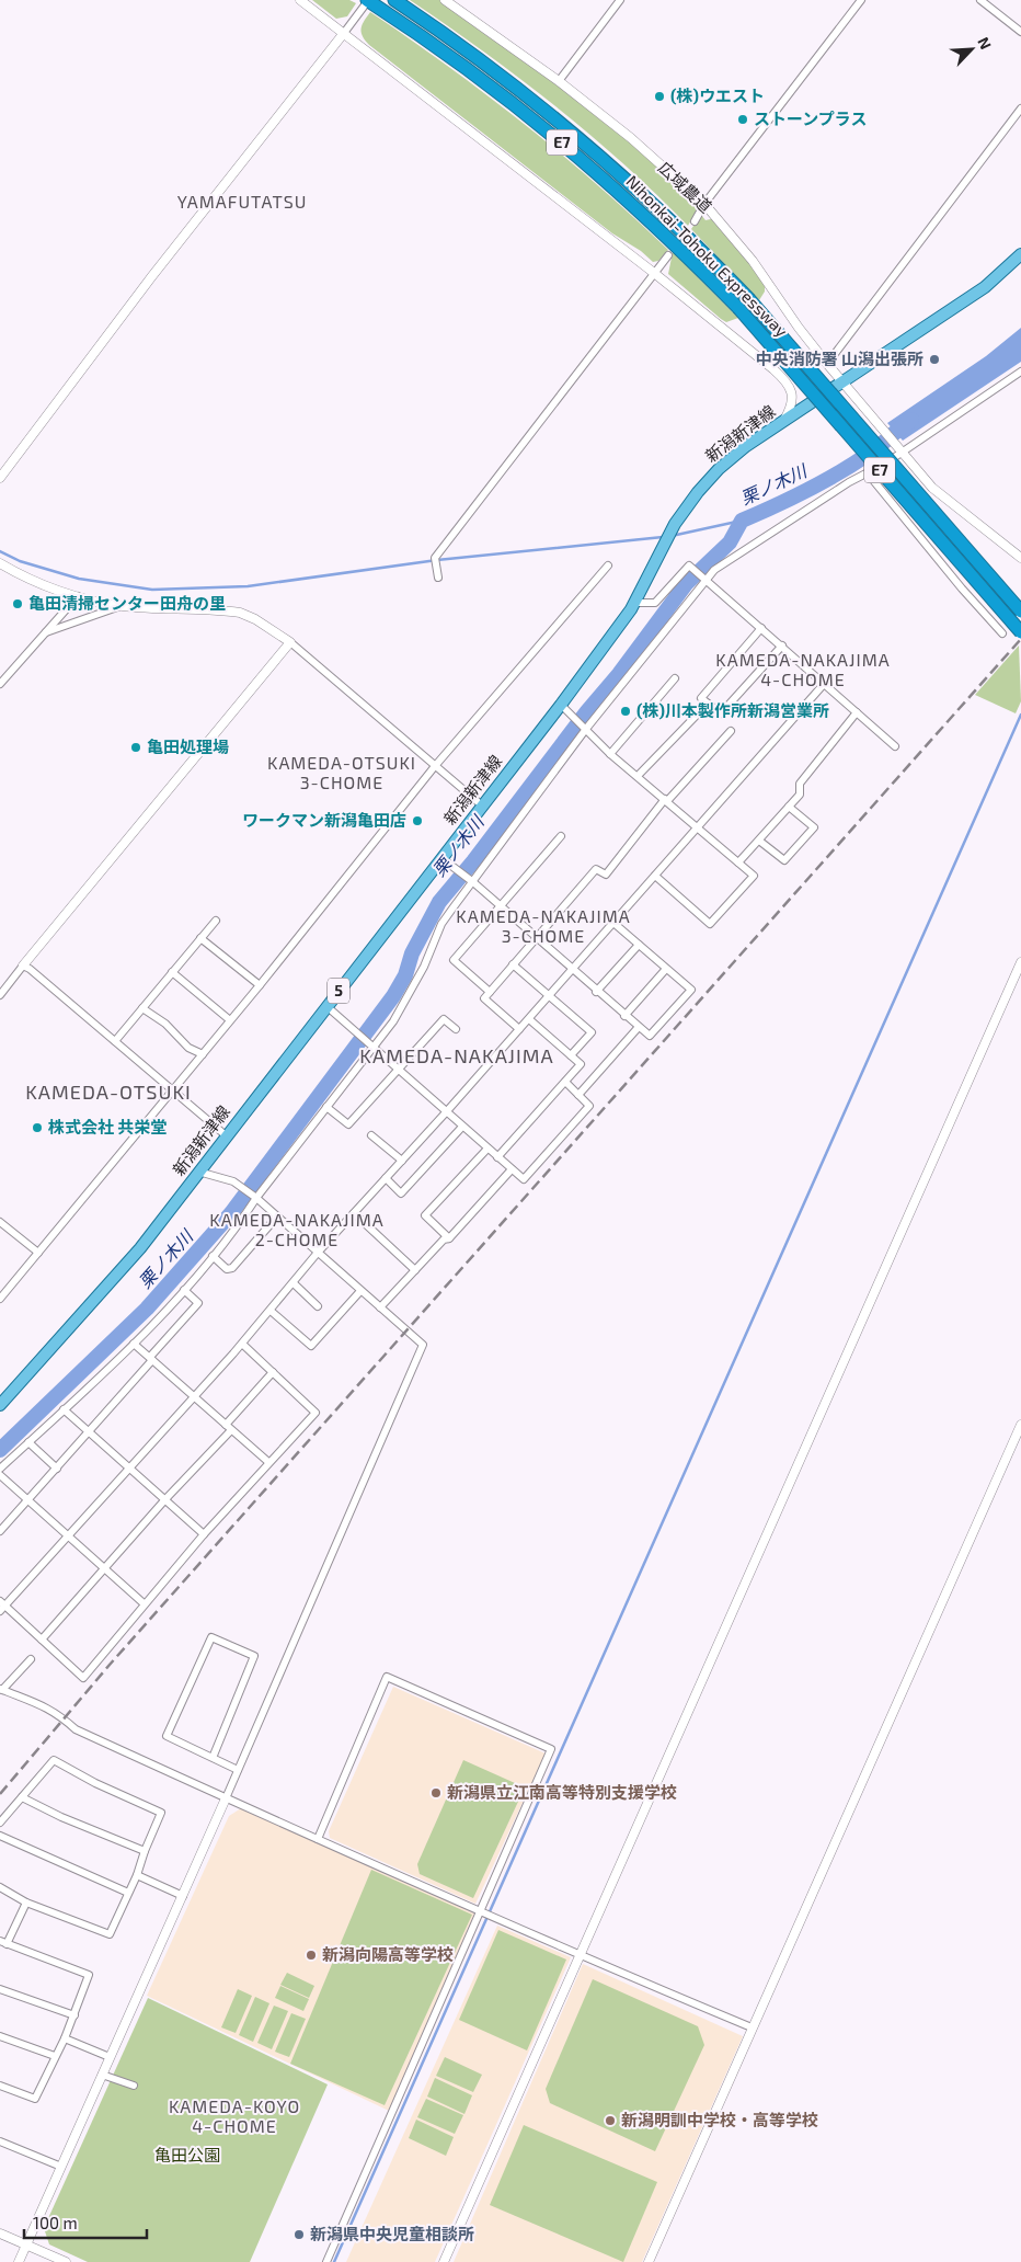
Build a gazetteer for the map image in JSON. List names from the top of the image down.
{
  "streets": {
    "highway": ["E7", "Nihonkai-Tohoku Expressway"],
    "main road": ["新潟新津線", "5"],
    "street": ["広域農道"]
  },
  "crossings": [
    ["広域農道", "新潟新津線"]
  ],
  "districts": [
    "YAMAFUTATSU",
    "KAMEDA-NAKAJIMA 4-CHOME",
    "KAMEDA-OTSUKI 3-CHOME",
    "KAMEDA-NAKAJIMA 3-CHOME",
    "KAMEDA-NAKAJIMA",
    "KAMEDA-OTSUKI",
    "KAMEDA-NAKAJIMA 2-CHOME",
    "KAMEDA-KOYO 4-CHOME"
  ],
  "water": ["栗ノ木川"],
  "parks": ["亀田公園"],
  "places": [
    "(株)ウエスト",
    "ストーンプラス",
    "中央消防署 山潟出張所",
    "亀田清掃センター田舟の里",
    "(株)川本製作所新潟営業所",
    "亀田処理場",
    "ワークマン新潟亀田店",
    "株式会社 共栄堂",
    "新潟県立江南高等特別支援学校",
    "新潟向陽高等学校",
    "新潟明訓中学校・高等学校",
    "新潟県中央児童相談所"
  ],
  "scale_bar": "100 m",
  "north": "top right"
}
